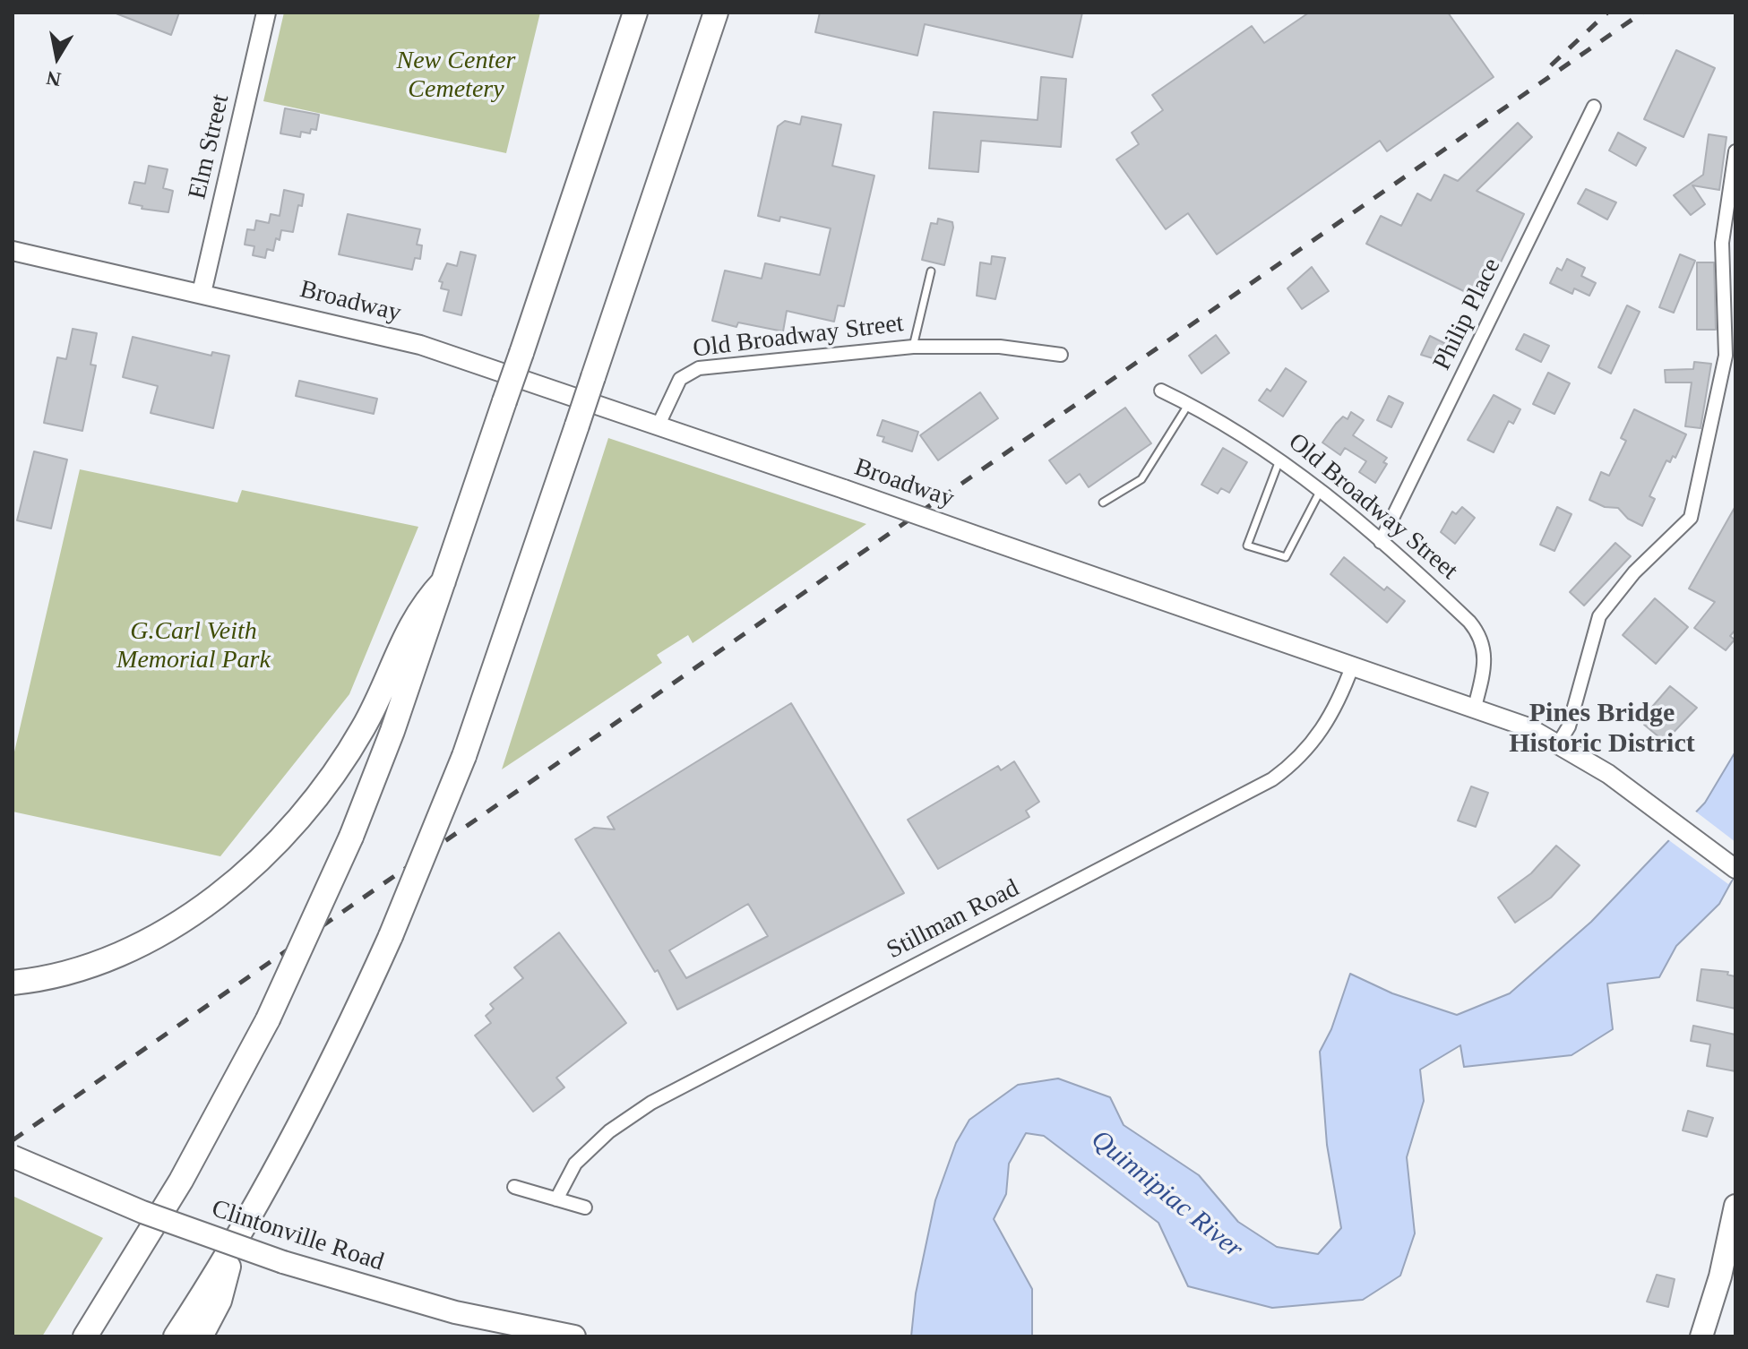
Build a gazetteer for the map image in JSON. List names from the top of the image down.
{
  "streets": {
    "main road": ["Elm Street", "Broadway", "Clintonville Road"],
    "street": ["Philip Place", "Old Broadway Street", "Stillman Road"]
  },
  "crossings": [
    ["Elm Street", "Broadway"],
    ["Broadway", "Old Broadway Street"],
    ["Broadway", "Stillman Road"],
    ["Philip Place", "Old Broadway Street"]
  ],
  "districts": ["Pines Bridge Historic District"],
  "water": ["Quinnipiac River"],
  "parks": ["New Center Cemetery", "G.Carl Veith Memorial Park"],
  "north": "bottom"
}
